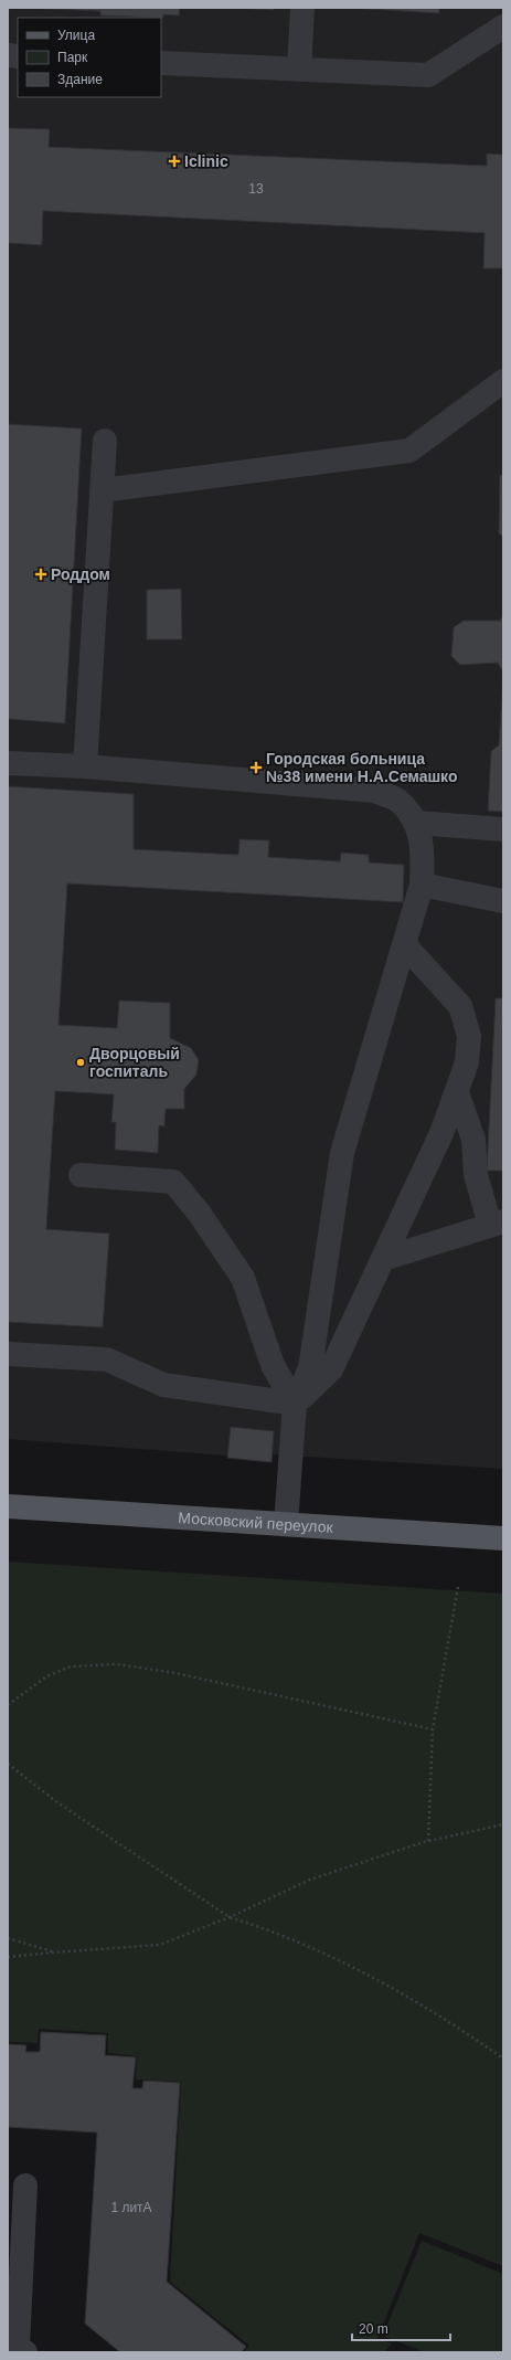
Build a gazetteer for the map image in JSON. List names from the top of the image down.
{
  "streets": {
    "main road": ["Московский переулок"]
  },
  "places": {
    "health": ["Iclinic", "Роддом", "Городская больница №38 имени Н.А.Семашко"],
    "other": ["Дворцовый госпиталь"]
  },
  "house_numbers": ["13", "1 литА"],
  "legend": ["Улица", "Парк", "Здание"],
  "scale_bar": "20 m"
}
